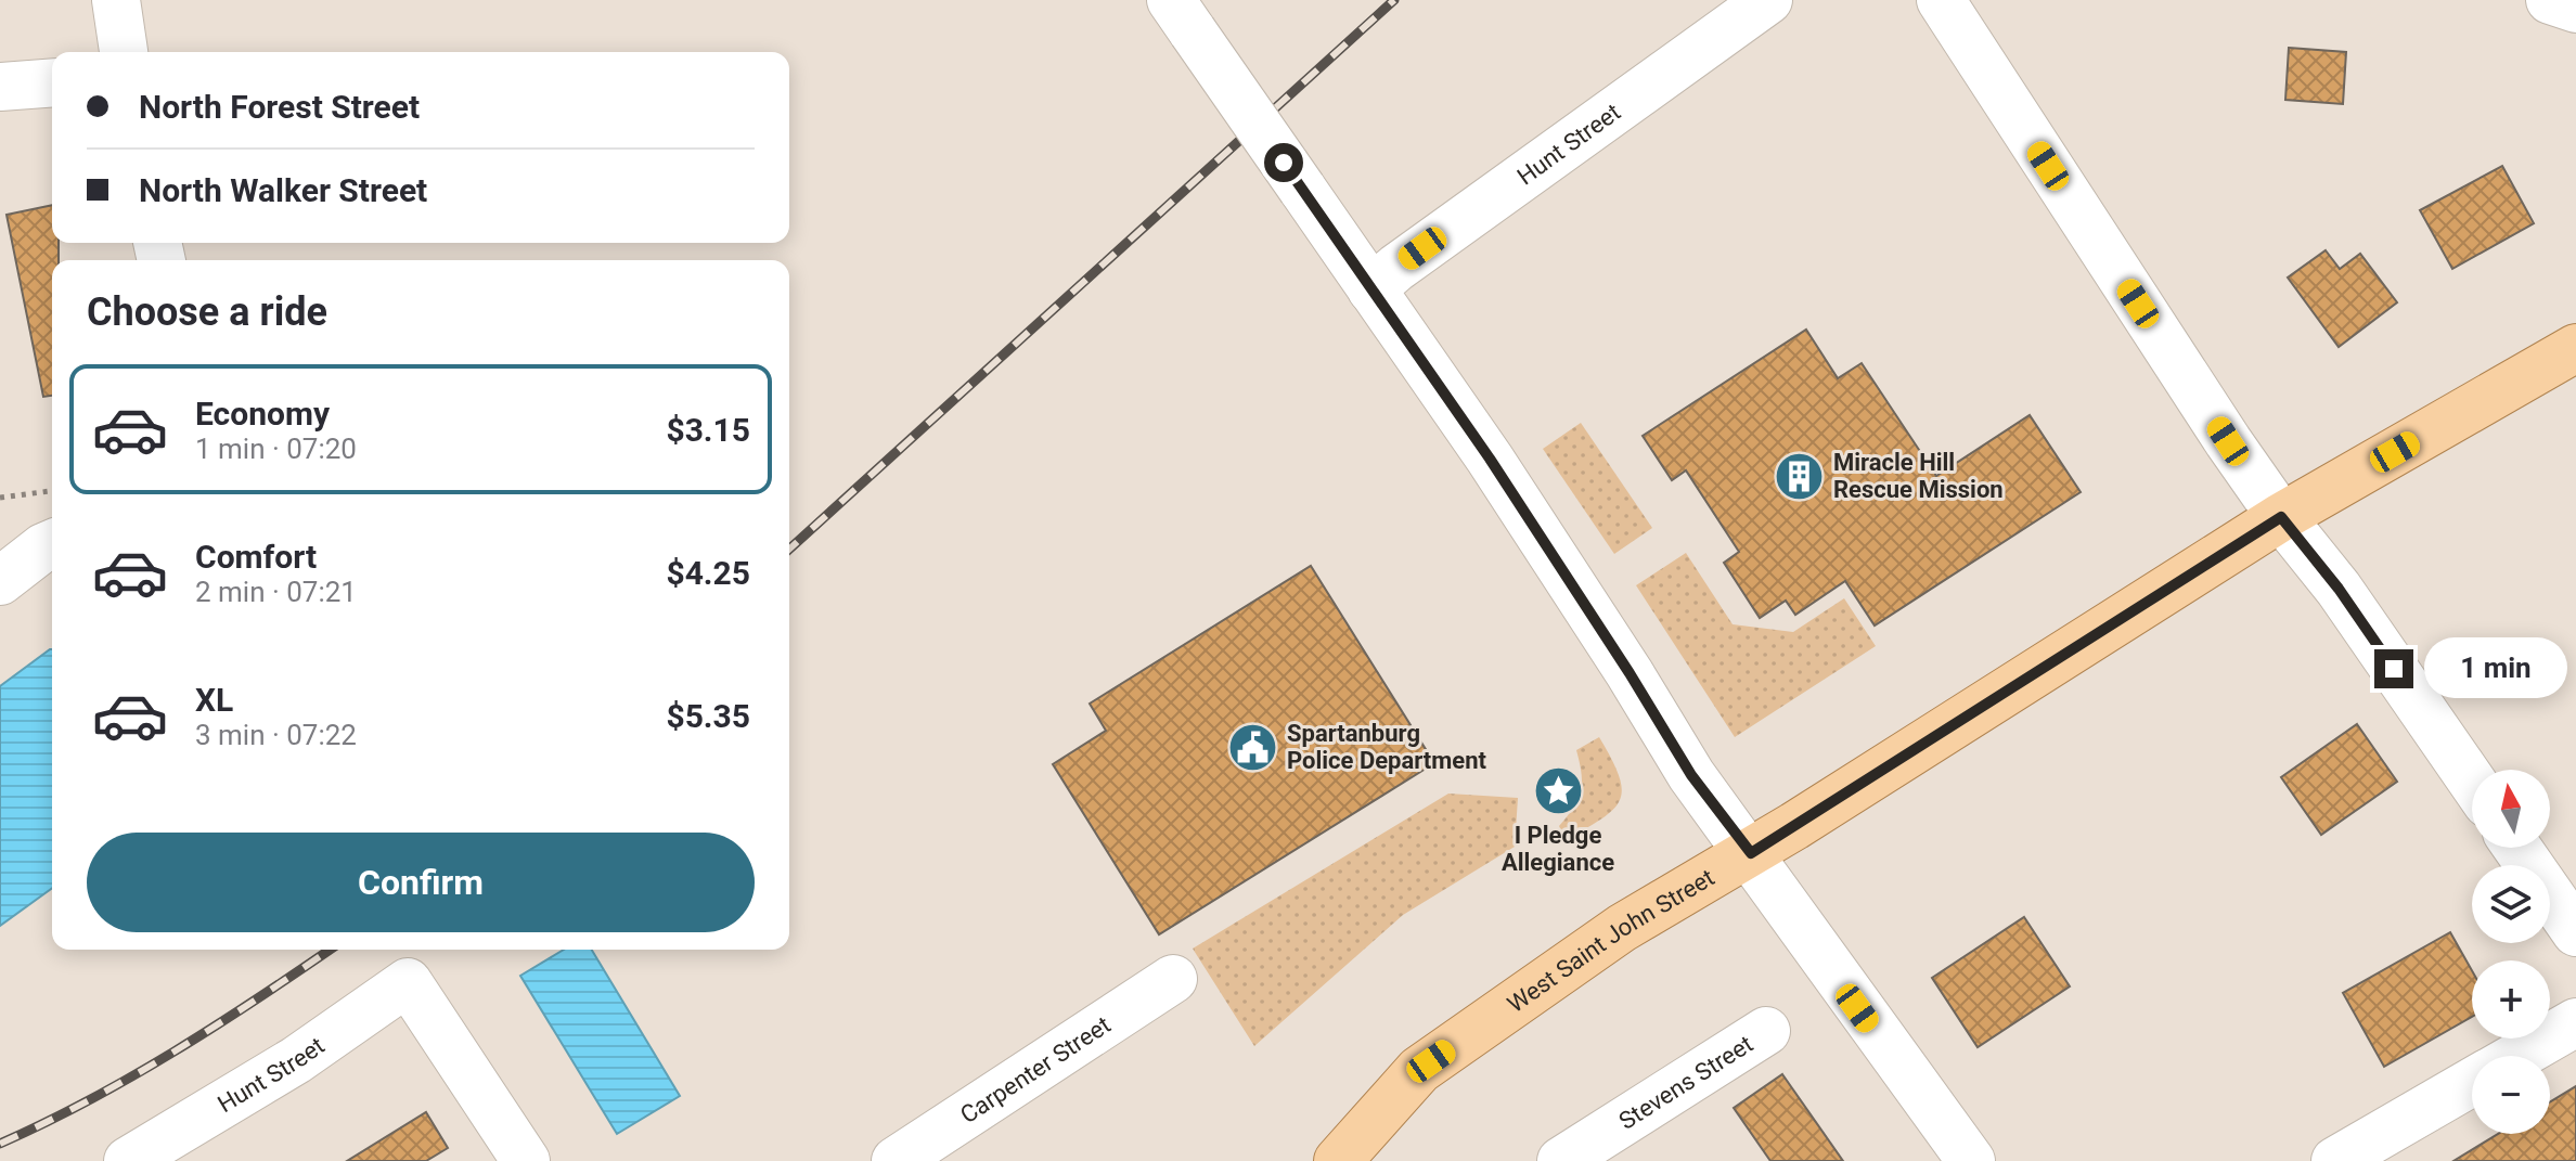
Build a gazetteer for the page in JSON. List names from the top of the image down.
{
  "streets": {
    "main road": ["West Saint John Street"],
    "street": ["Hunt Street", "Carpenter Street", "Stevens Street"]
  },
  "places": {
    "building": ["Miracle Hill Rescue Mission"],
    "public building": ["Spartanburg Police Department"],
    "place": ["I Pledge Allegiance"]
  },
  "north": "top",
  "page": {
    "banner": ["North Forest Street", "North Walker Street"],
    "heading": "Choose a ride",
    "list": [
      {
        "name": "Economy",
        "note": "1 min · 07:20",
        "value": "$3.15"
      },
      {
        "name": "Comfort",
        "note": "2 min · 07:21",
        "value": "$4.25"
      },
      {
        "name": "XL",
        "note": "3 min · 07:22",
        "value": "$5.35"
      }
    ],
    "bubble": "1 min",
    "map_buttons": ["+", "−"],
    "buttons": "Confirm"
  }
}
